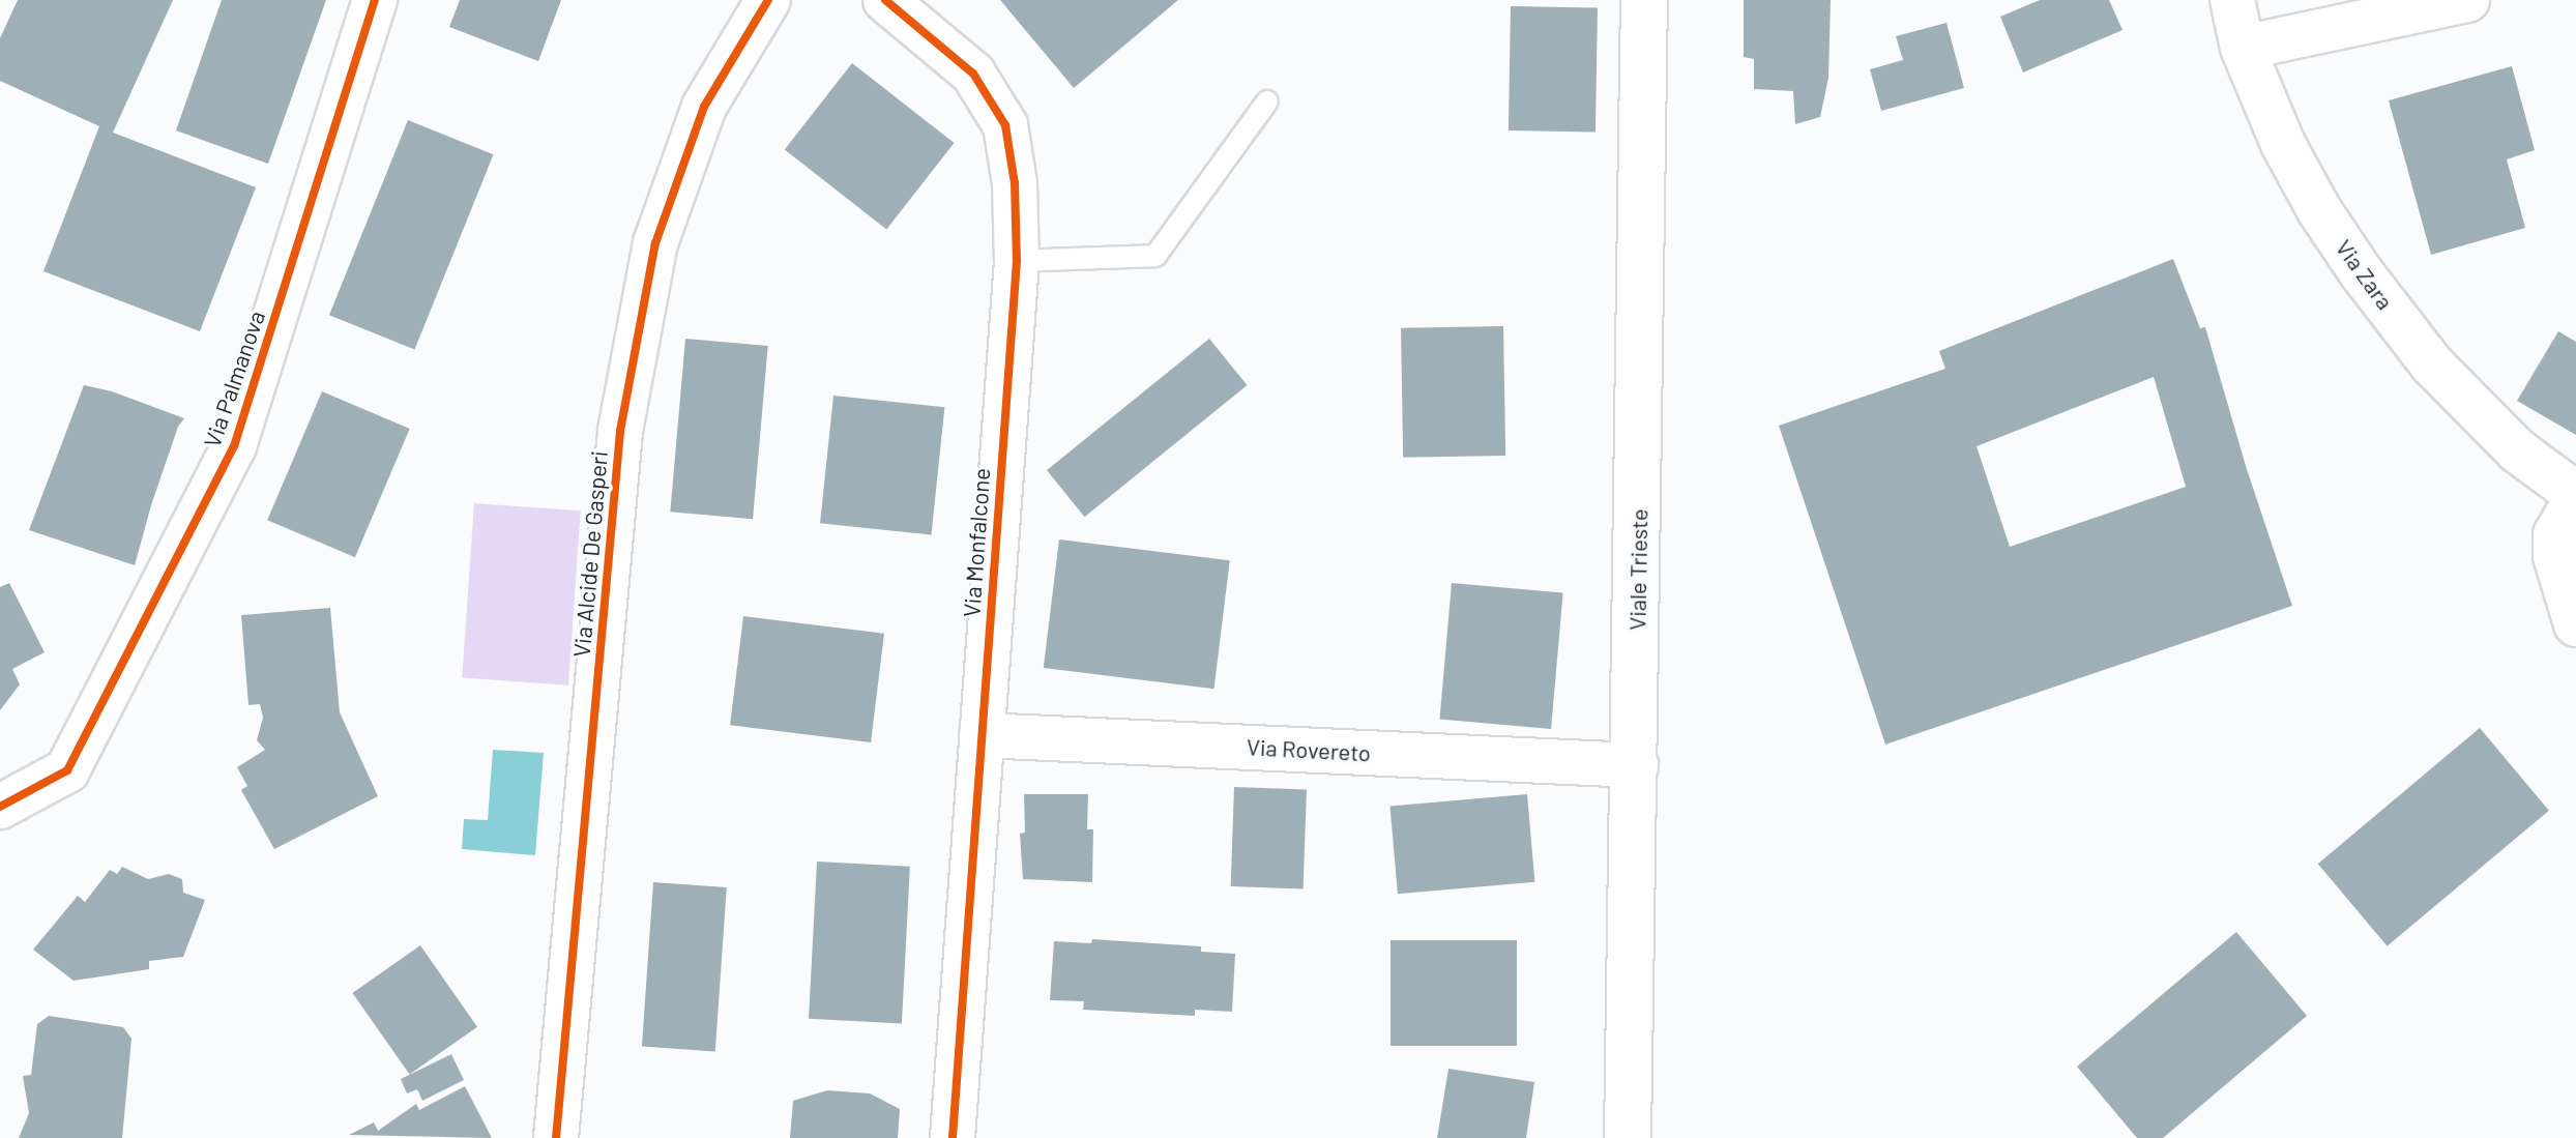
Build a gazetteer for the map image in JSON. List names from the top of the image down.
{
  "streets": {
    "main road": ["Viale Trieste"],
    "street": [
      "Via Zara",
      "Via Palmanova",
      "Via Monfalcone",
      "Via Alcide De Gasperi",
      "Via Rovereto"
    ]
  },
  "crossings": [
    ["Via Monfalcone", "Via Rovereto"],
    ["Viale Trieste", "Via Rovereto"]
  ]
}
